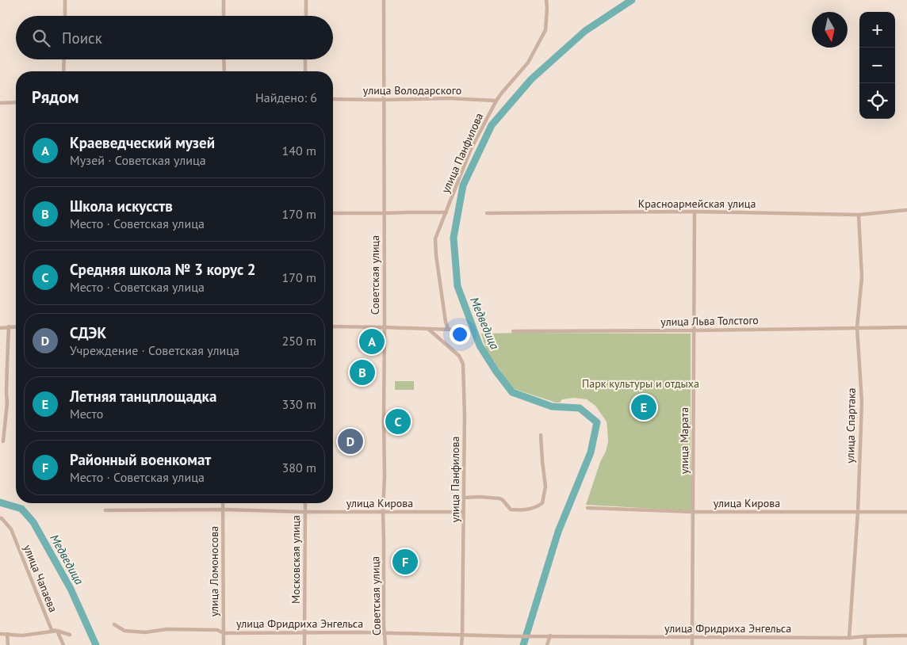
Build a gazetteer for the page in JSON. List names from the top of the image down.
{
  "streets": {
    "street": [
      "улица Володарского",
      "улица Панфилова",
      "Красноармейская улица",
      "Советская улица",
      "улица Льва Толстого",
      "улица Спартака",
      "улица Марата",
      "улица Кирова",
      "Московская улица",
      "улица Ломоносова",
      "улица Чапаева",
      "улица Фридриха Энгельса"
    ]
  },
  "crossings": [
    ["улица Володарского", "улица Панфилова"],
    ["улица Володарского", "Советская улица"],
    ["улица Панфилова", "улица Кирова"],
    ["улица Панфилова", "улица Фридриха Энгельса"],
    ["Красноармейская улица", "улица Спартака"],
    ["Красноармейская улица", "улица Марата"],
    ["Советская улица", "улица Кирова"],
    ["Советская улица", "улица Фридриха Энгельса"],
    ["улица Льва Толстого", "улица Спартака"],
    ["улица Льва Толстого", "улица Марата"],
    ["улица Спартака", "улица Кирова"],
    ["улица Спартака", "улица Фридриха Энгельса"],
    ["улица Марата", "улица Кирова"],
    ["улица Марата", "улица Фридриха Энгельса"],
    ["улица Кирова", "Московская улица"],
    ["улица Кирова", "улица Ломоносова"],
    ["Московская улица", "улица Фридриха Энгельса"],
    ["улица Ломоносова", "улица Фридриха Энгельса"]
  ],
  "water": ["Медведица"],
  "parks": ["Парк культуры и отдыха"],
  "north": "bottom",
  "page": {
    "map_buttons": ["+", "−"],
    "search": "Поиск",
    "heading": ["Рядом", "Найдено: 6"],
    "list": [
      {
        "mark": "A",
        "name": "Краеведческий музей",
        "note": "Музей · Советская улица",
        "value": "140 m"
      },
      {
        "mark": "B",
        "name": "Школа искусств",
        "note": "Место · Советская улица",
        "value": "170 m"
      },
      {
        "mark": "C",
        "name": "Средняя школа № 3 корус 2",
        "note": "Место · Советская улица",
        "value": "170 m"
      },
      {
        "mark": "D",
        "name": "СДЭК",
        "note": "Учреждение · Советская улица",
        "value": "250 m"
      },
      {
        "mark": "E",
        "name": "Летняя танцплощадка",
        "note": "Место",
        "value": "330 m"
      },
      {
        "mark": "F",
        "name": "Районный военкомат",
        "note": "Место · Советская улица",
        "value": "380 m"
      }
    ],
    "pins": [
      "A",
      "B",
      "E",
      "C",
      "D",
      "F"
    ]
  }
}
